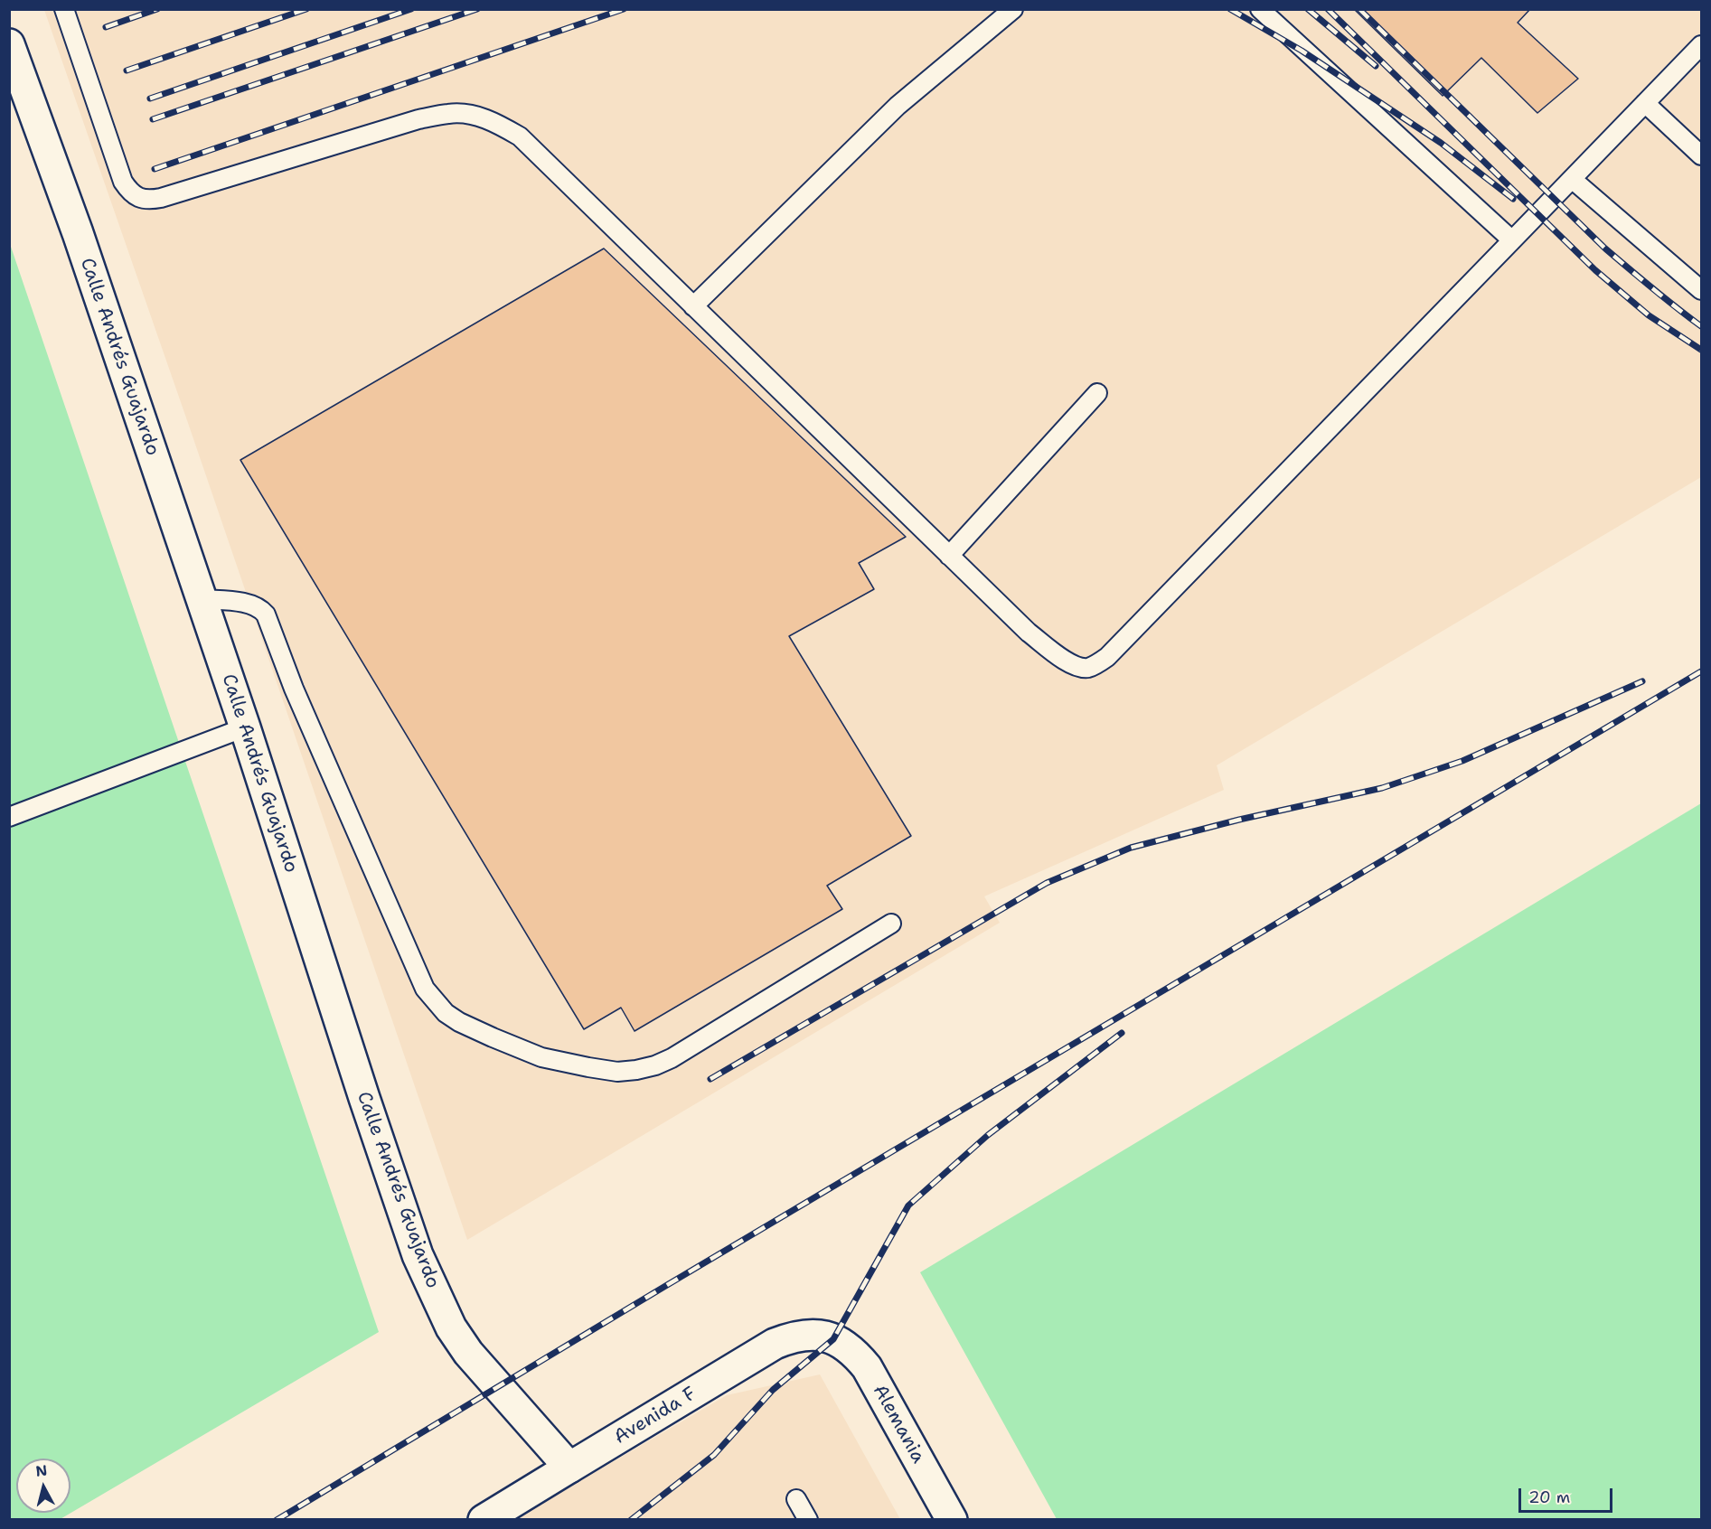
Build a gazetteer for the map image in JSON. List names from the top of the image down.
{
  "streets": {
    "main road": ["Calle Andrés Guajardo", "Avenida F", "Alemania"]
  },
  "crossings": [
    ["Calle Andrés Guajardo", "Avenida F"],
    ["Avenida F", "Alemania"]
  ],
  "scale_bar": "20 m",
  "north": "top"
}
